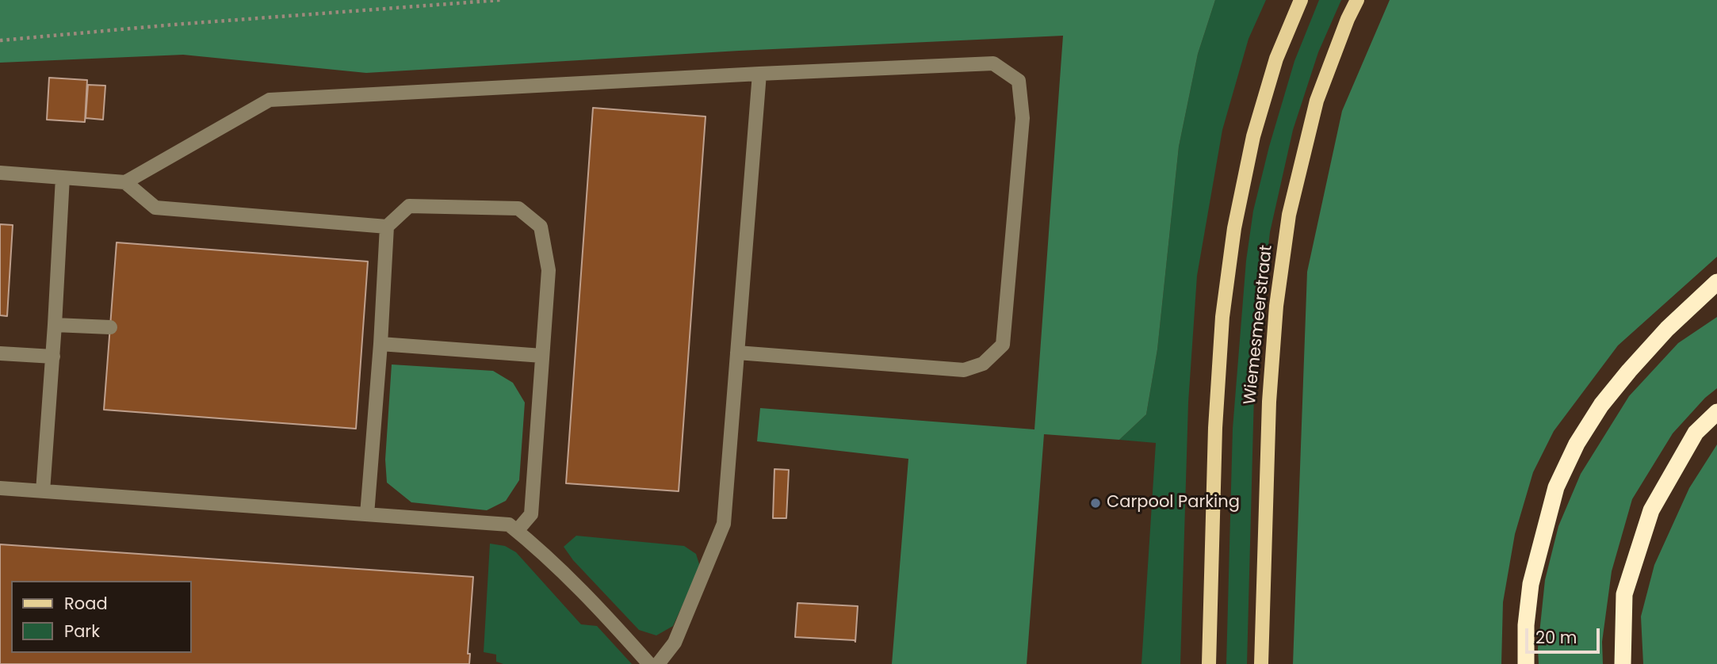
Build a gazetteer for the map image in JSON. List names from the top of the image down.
{
  "streets": {
    "main road": ["Wiemesmeerstraat"]
  },
  "places": ["Carpool Parking"],
  "legend": ["Road", "Park"],
  "scale_bar": "20 m"
}
